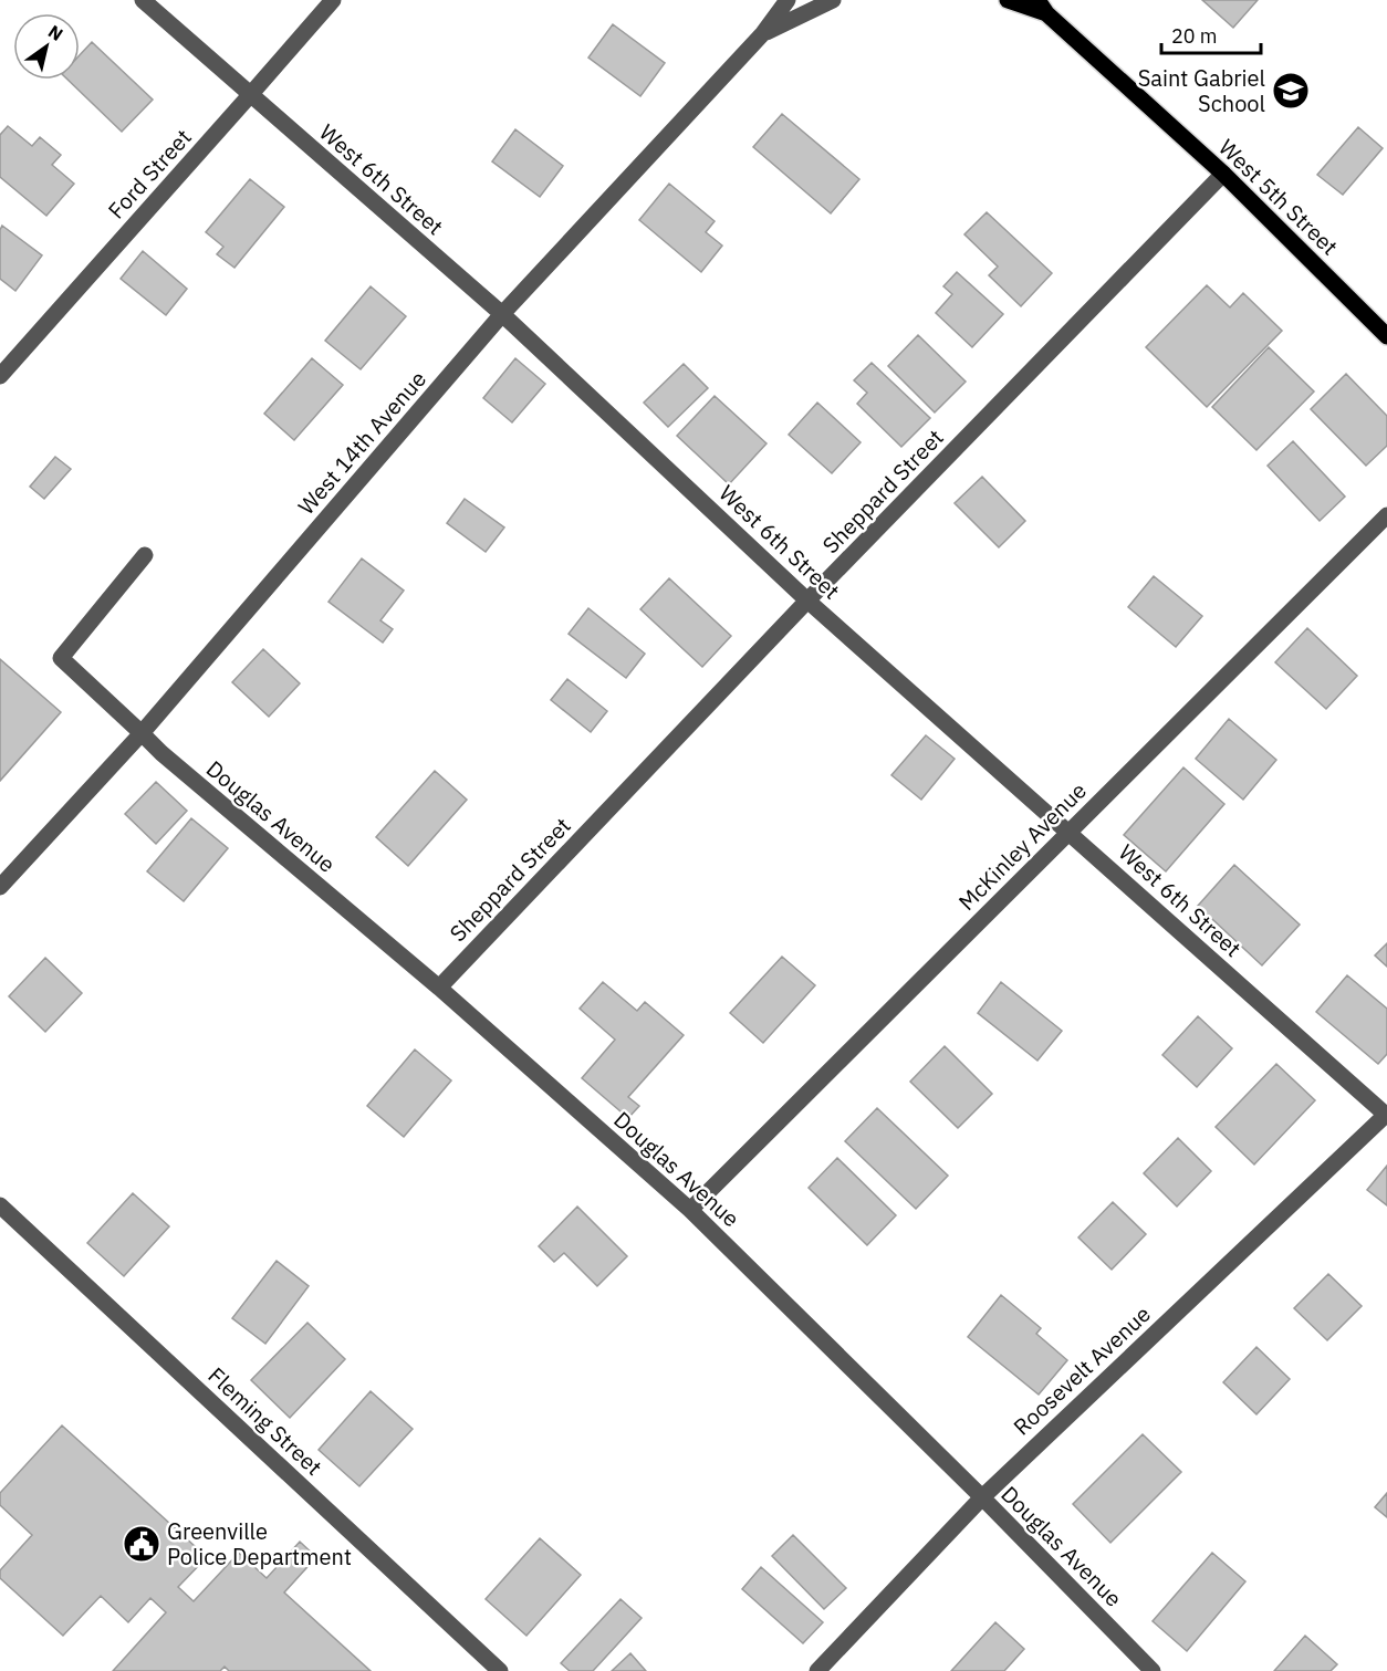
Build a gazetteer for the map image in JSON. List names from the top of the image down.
{
  "streets": {
    "main road": ["West 5th Street"],
    "street": [
      "Ford Street",
      "West 6th Street",
      "West 14th Avenue",
      "Sheppard Street",
      "Douglas Avenue",
      "McKinley Avenue",
      "Roosevelt Avenue",
      "Fleming Street"
    ]
  },
  "crossings": [
    ["Ford Street", "West 6th Street"],
    ["West 6th Street", "West 14th Avenue"],
    ["West 6th Street", "Sheppard Street"],
    ["West 6th Street", "McKinley Avenue"],
    ["West 6th Street", "Roosevelt Avenue"],
    ["West 5th Street", "Sheppard Street"],
    ["West 14th Avenue", "Douglas Avenue"],
    ["Sheppard Street", "Douglas Avenue"],
    ["Douglas Avenue", "McKinley Avenue"],
    ["Douglas Avenue", "Roosevelt Avenue"]
  ],
  "places": {
    "school or university": ["Saint Gabriel School"],
    "public building": ["Greenville Police Department"]
  },
  "scale_bar": "20 m",
  "north": "top right"
}
